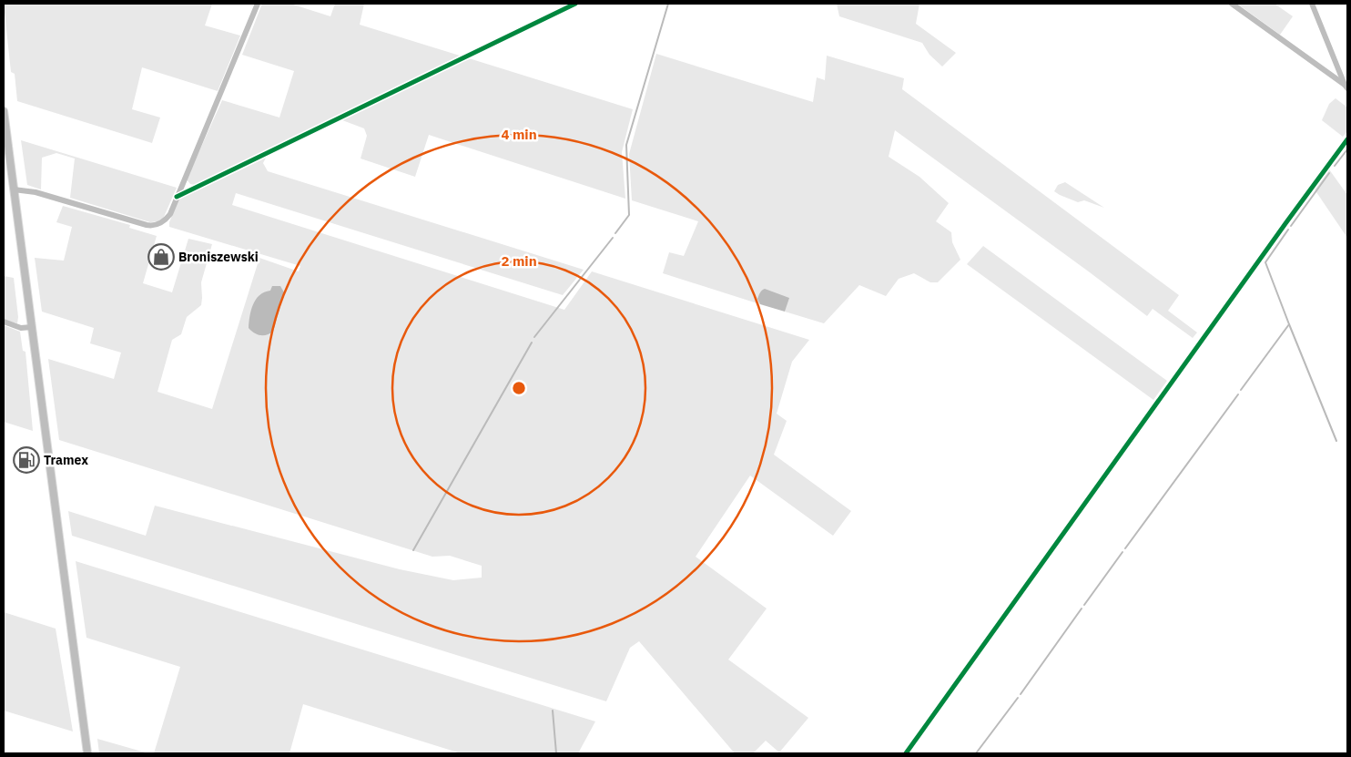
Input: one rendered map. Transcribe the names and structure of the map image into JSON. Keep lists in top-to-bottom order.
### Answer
{
  "places": {
    "shop": ["Broniszewski"],
    "fuel station": ["Tramex"]
  },
  "rings": ["4 min", "2 min"]
}
